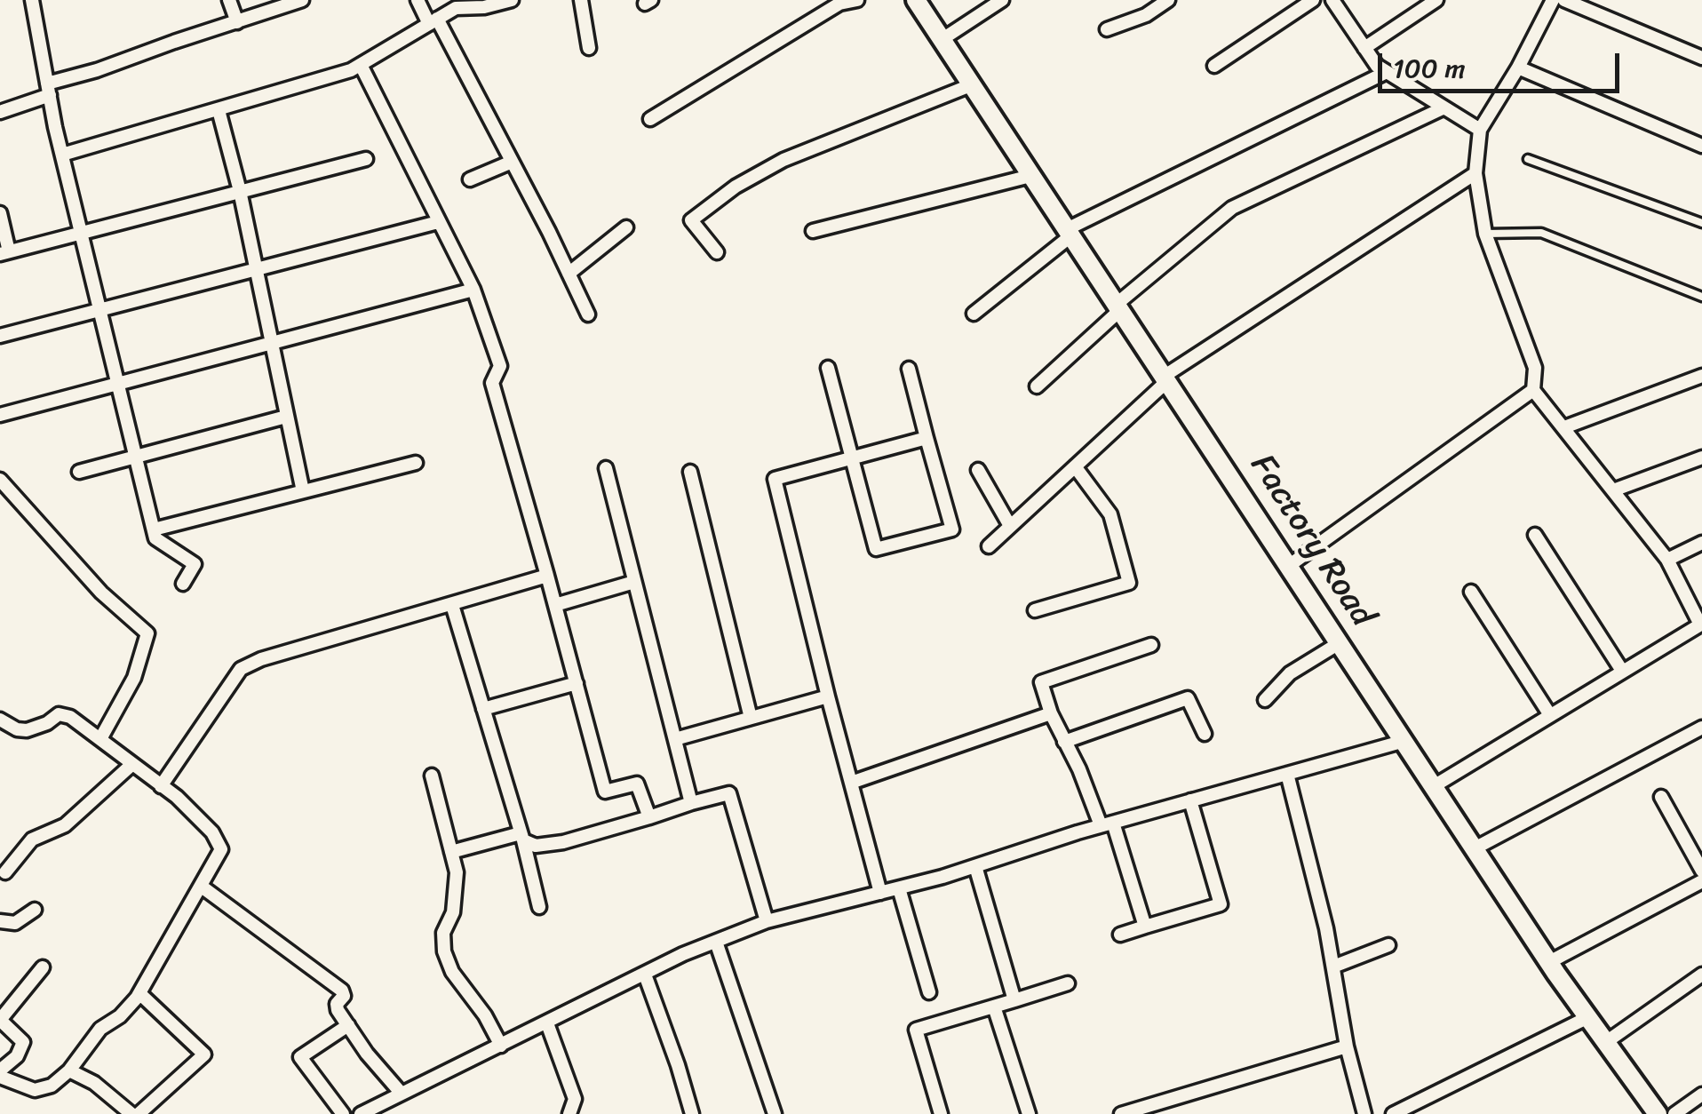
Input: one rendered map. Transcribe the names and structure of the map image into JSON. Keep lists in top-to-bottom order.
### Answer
{
  "streets": {
    "main road": ["Factory Road"]
  },
  "scale_bar": "100 m"
}
